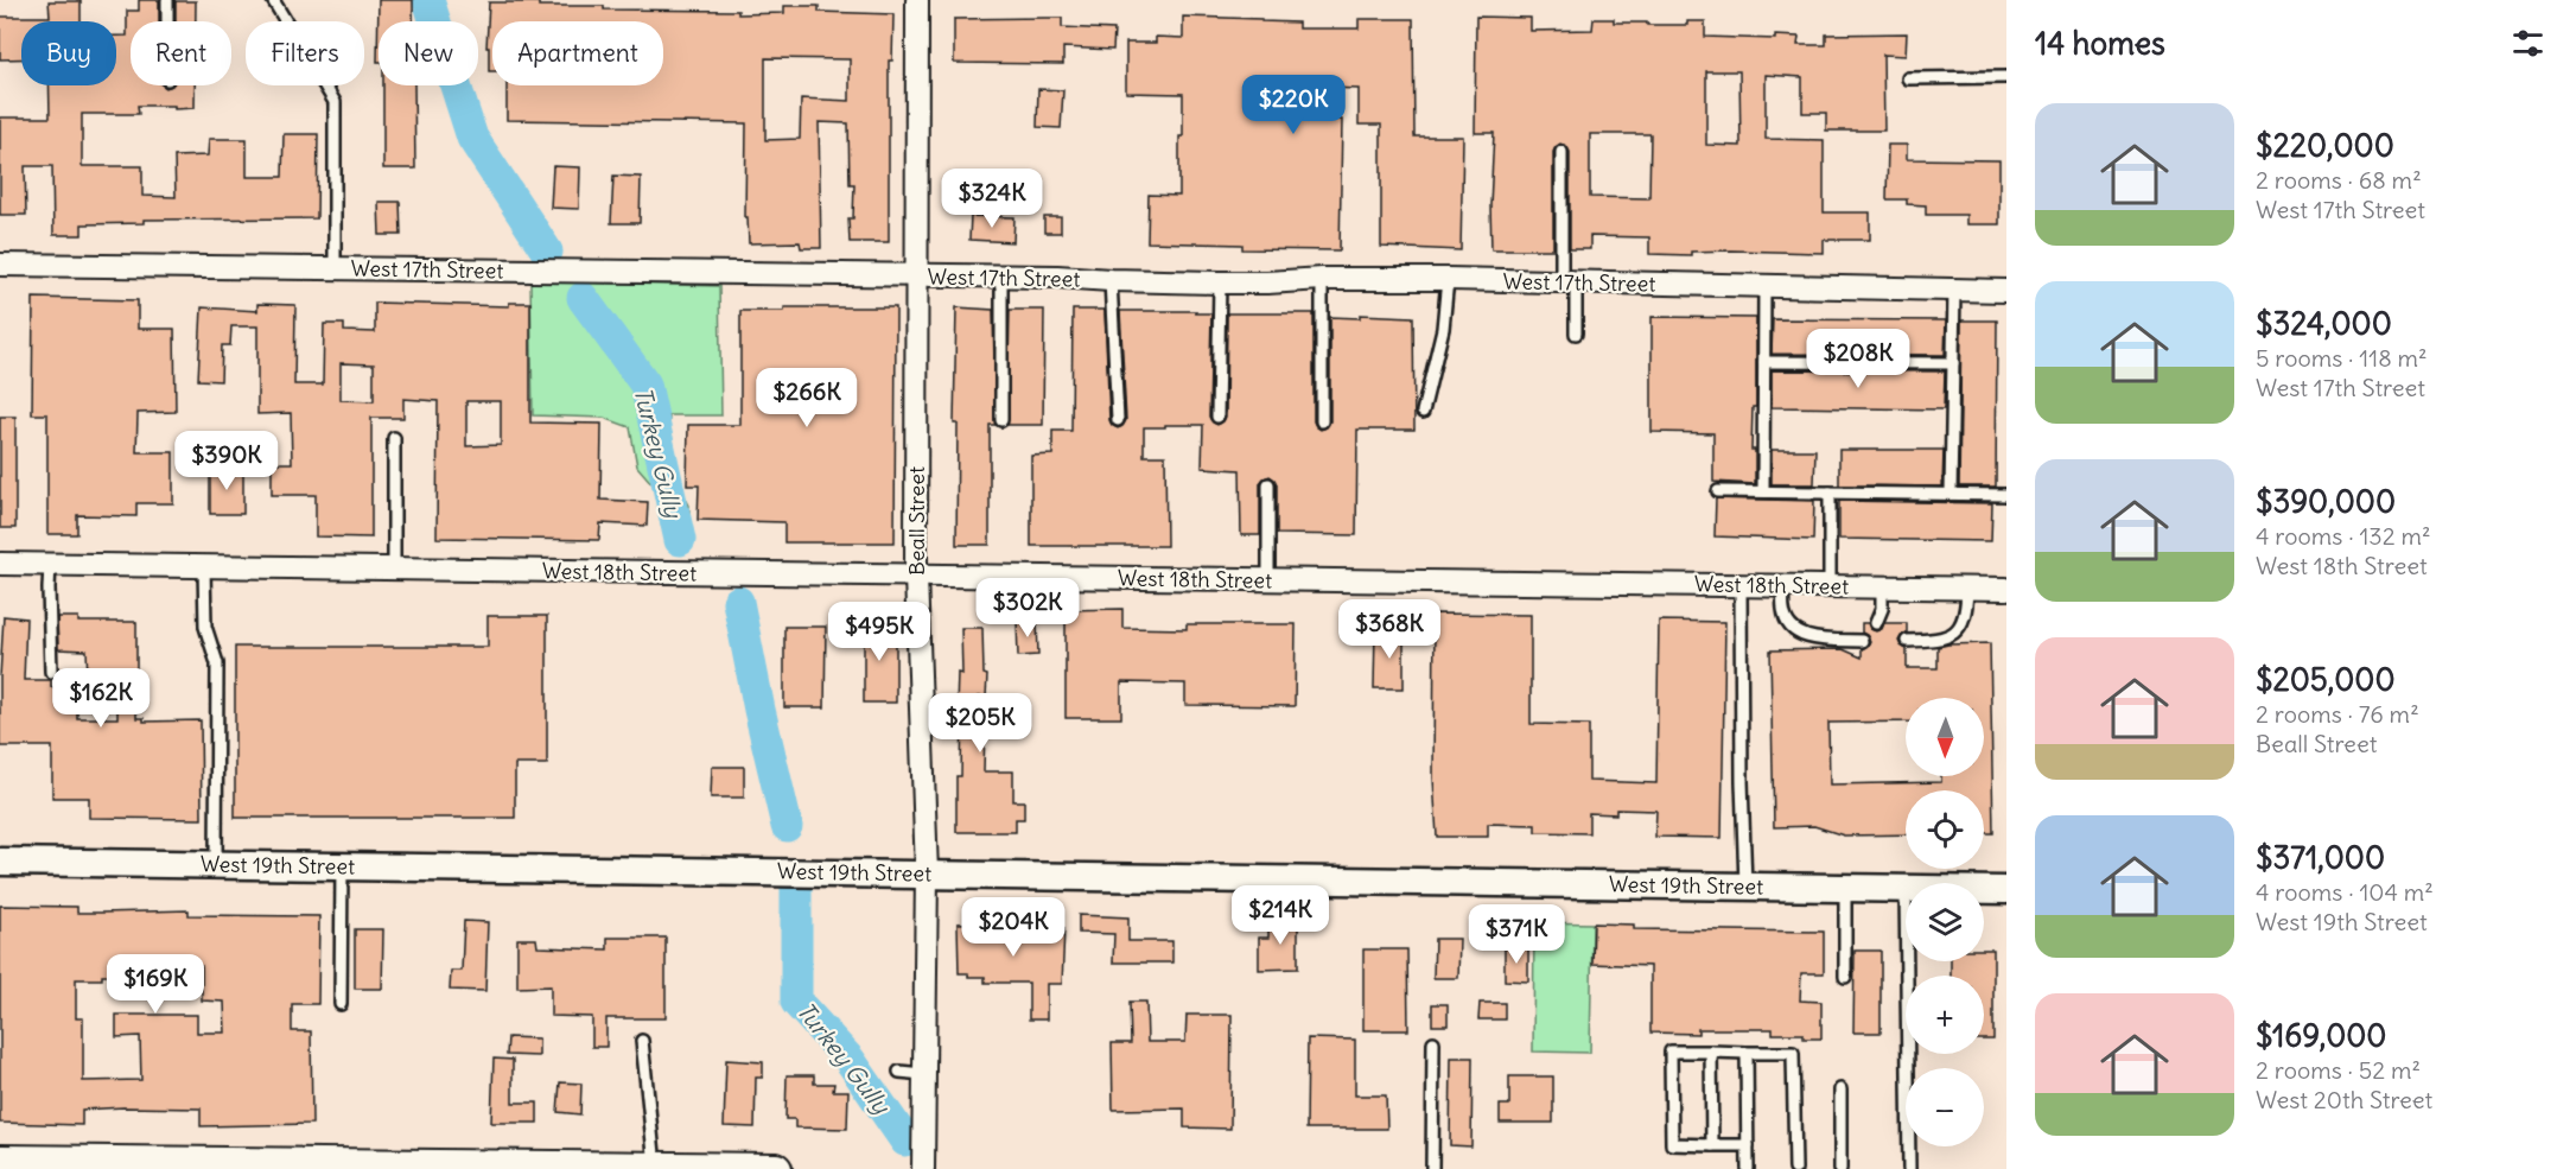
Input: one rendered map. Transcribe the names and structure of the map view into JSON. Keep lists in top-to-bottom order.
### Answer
{
  "streets": {
    "street": [
      "West 17th Street",
      "Beall Street",
      "West 18th Street",
      "West 19th Street"
    ]
  },
  "crossings": [
    ["West 17th Street", "Beall Street"],
    ["Beall Street", "West 18th Street"],
    ["Beall Street", "West 19th Street"]
  ],
  "water": ["Turkey Gully"],
  "north": "bottom",
  "page": {
    "heading": "14 homes",
    "chip": [
      "Buy",
      "Rent",
      "Filters",
      "New",
      "Apartment"
    ],
    "price": [
      "$220K",
      "$324K",
      "$208K",
      "$266K",
      "$390K",
      "$302K",
      "$368K",
      "$495K",
      "$162K",
      "$205K",
      "$214K",
      "$204K",
      "$371K",
      "$169K"
    ],
    "list": [
      {
        "name": "$220,000",
        "note": "2 rooms · 68 m² · West 17th Street"
      },
      {
        "name": "$324,000",
        "note": "5 rooms · 118 m² · West 17th Street"
      },
      {
        "name": "$390,000",
        "note": "4 rooms · 132 m² · West 18th Street"
      },
      {
        "name": "$205,000",
        "note": "2 rooms · 76 m² · Beall Street"
      },
      {
        "name": "$371,000",
        "note": "4 rooms · 104 m² · West 19th Street"
      },
      {
        "name": "$169,000",
        "note": "2 rooms · 52 m² · West 20th Street"
      }
    ],
    "map_buttons": ["+", "−"]
  }
}
